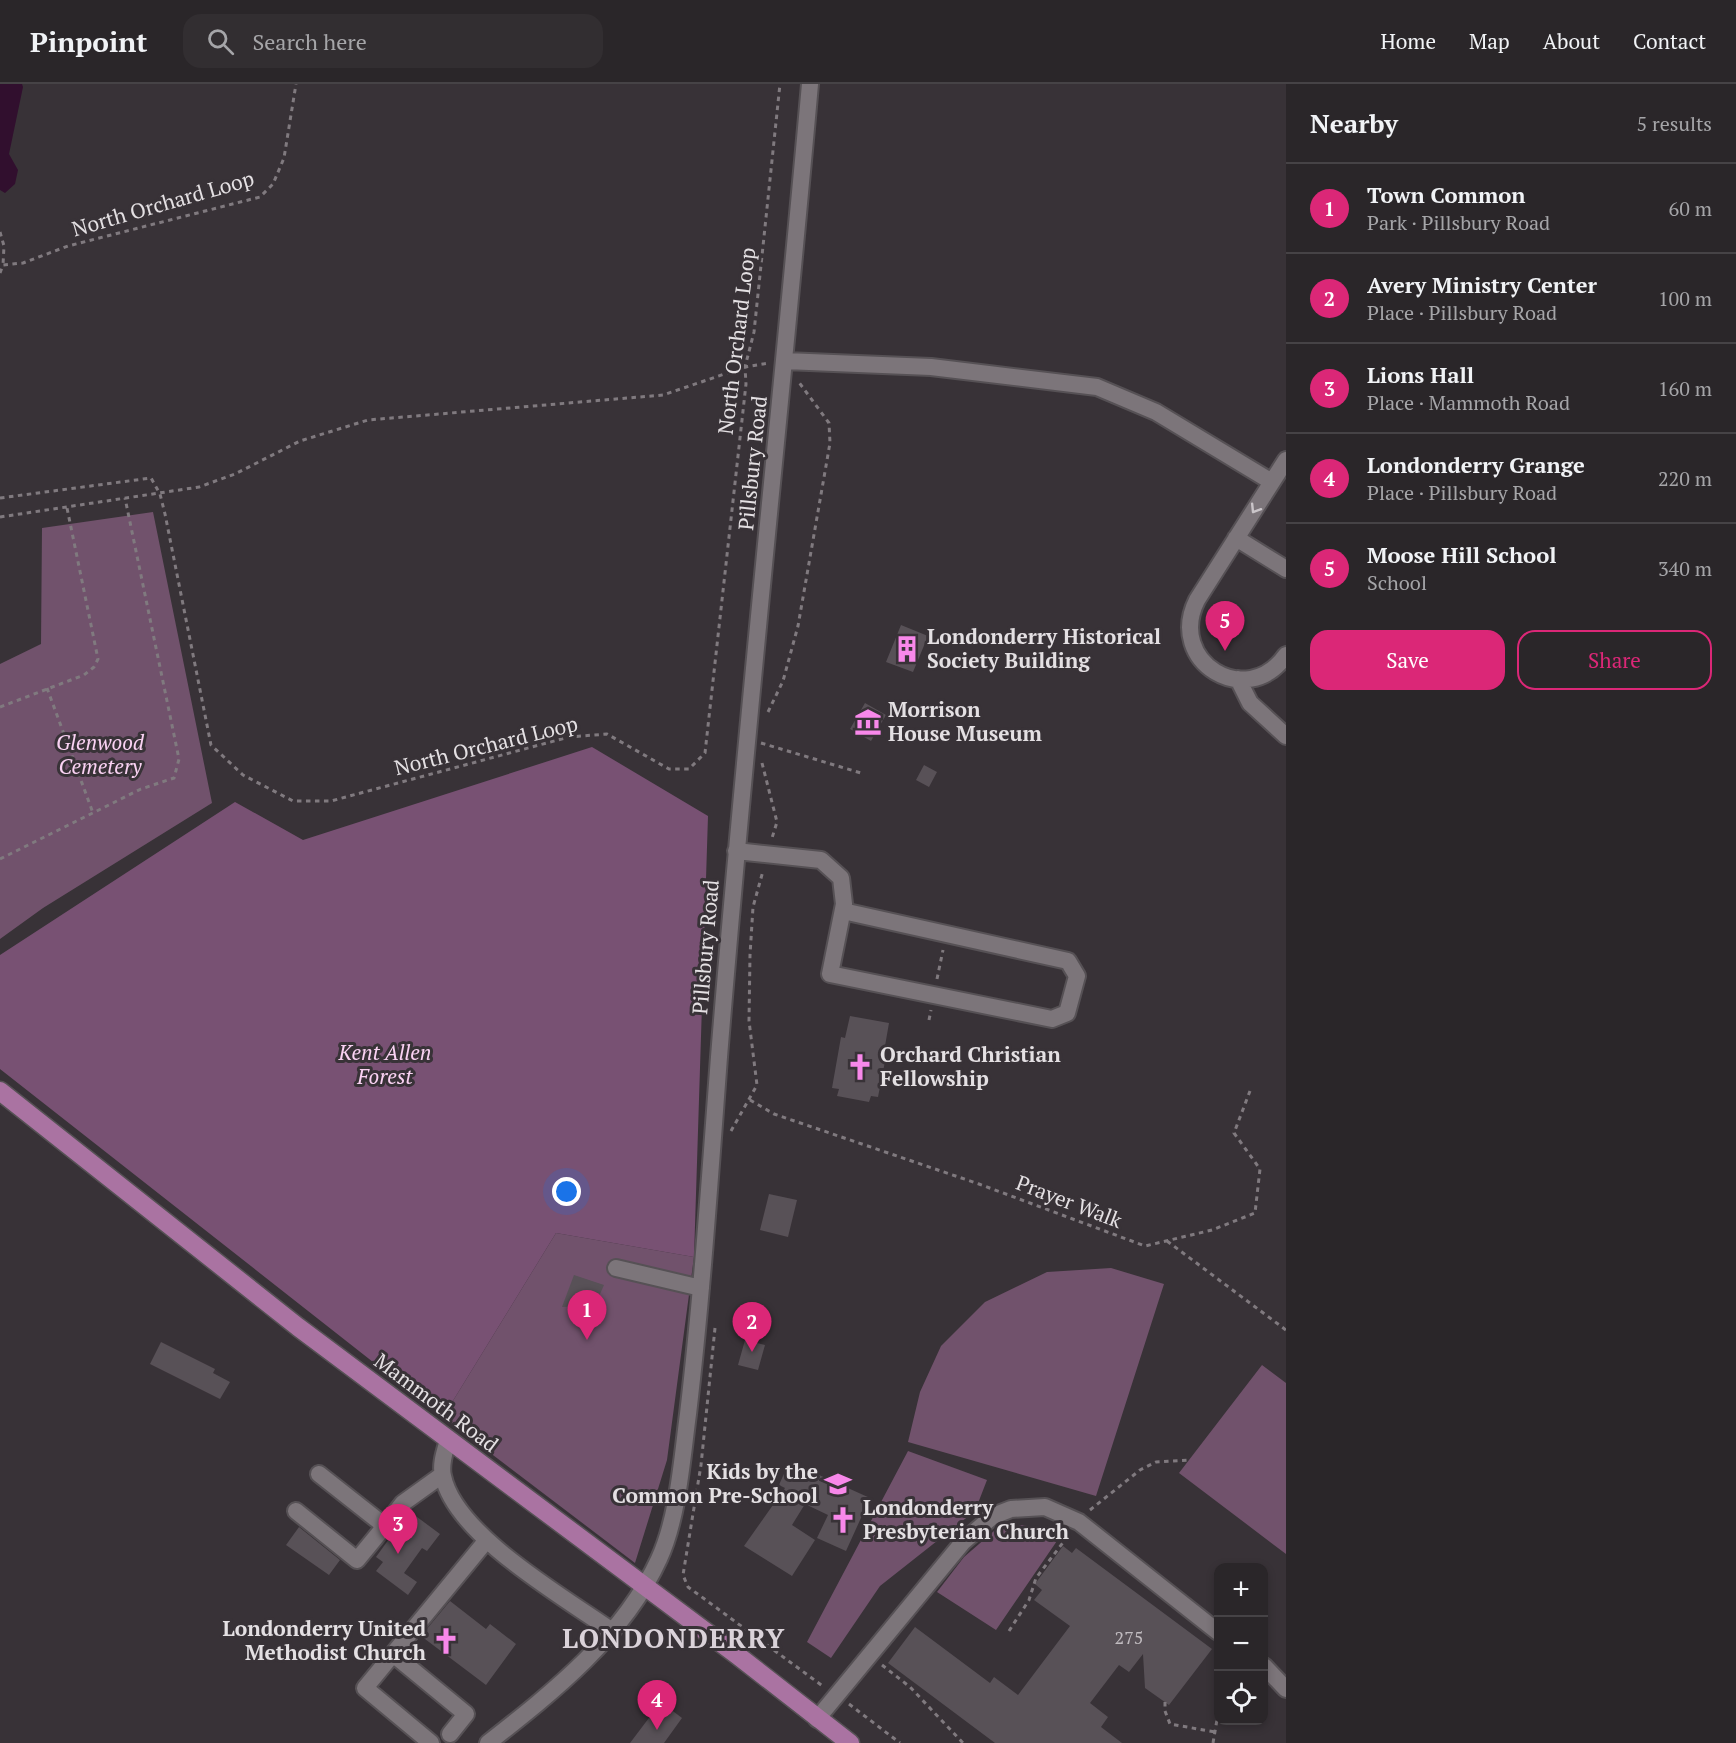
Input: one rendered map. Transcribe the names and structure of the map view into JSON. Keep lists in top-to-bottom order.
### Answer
{
  "streets": {
    "main road": ["Mammoth Road"],
    "street": ["Pillsbury Road"],
    "path": ["North Orchard Loop", "Prayer Walk"]
  },
  "crossings": [
    ["Pillsbury Road", "Mammoth Road"]
  ],
  "districts": ["LONDONDERRY"],
  "parks": ["Glenwood Cemetery", "Kent Allen Forest"],
  "places": {
    "building": ["Londonderry Historical Society Building"],
    "museum": ["Morrison House Museum"],
    "church": ["Orchard Christian Fellowship", "Londonderry Presbyterian Church", "Londonderry United Methodist Church"],
    "school or university": ["Kids by the Common Pre-School"]
  },
  "house_numbers": ["275"],
  "page": {
    "header": "Pinpoint",
    "search": "Search here",
    "nav": [
      "Home",
      "Map",
      "About",
      "Contact"
    ],
    "heading": ["Nearby", "5 results"],
    "list": [
      {
        "mark": "1",
        "name": "Town Common",
        "note": "Park · Pillsbury Road",
        "value": "60 m"
      },
      {
        "mark": "2",
        "name": "Avery Ministry Center",
        "note": "Place · Pillsbury Road",
        "value": "100 m"
      },
      {
        "mark": "3",
        "name": "Lions Hall",
        "note": "Place · Mammoth Road",
        "value": "160 m"
      },
      {
        "mark": "4",
        "name": "Londonderry Grange",
        "note": "Place · Pillsbury Road",
        "value": "220 m"
      },
      {
        "mark": "5",
        "name": "Moose Hill School",
        "note": "School",
        "value": "340 m"
      }
    ],
    "pins": [
      "5",
      "1",
      "2",
      "3",
      "4"
    ],
    "buttons": ["Save", "Share"],
    "map_buttons": ["+", "−"]
  }
}
